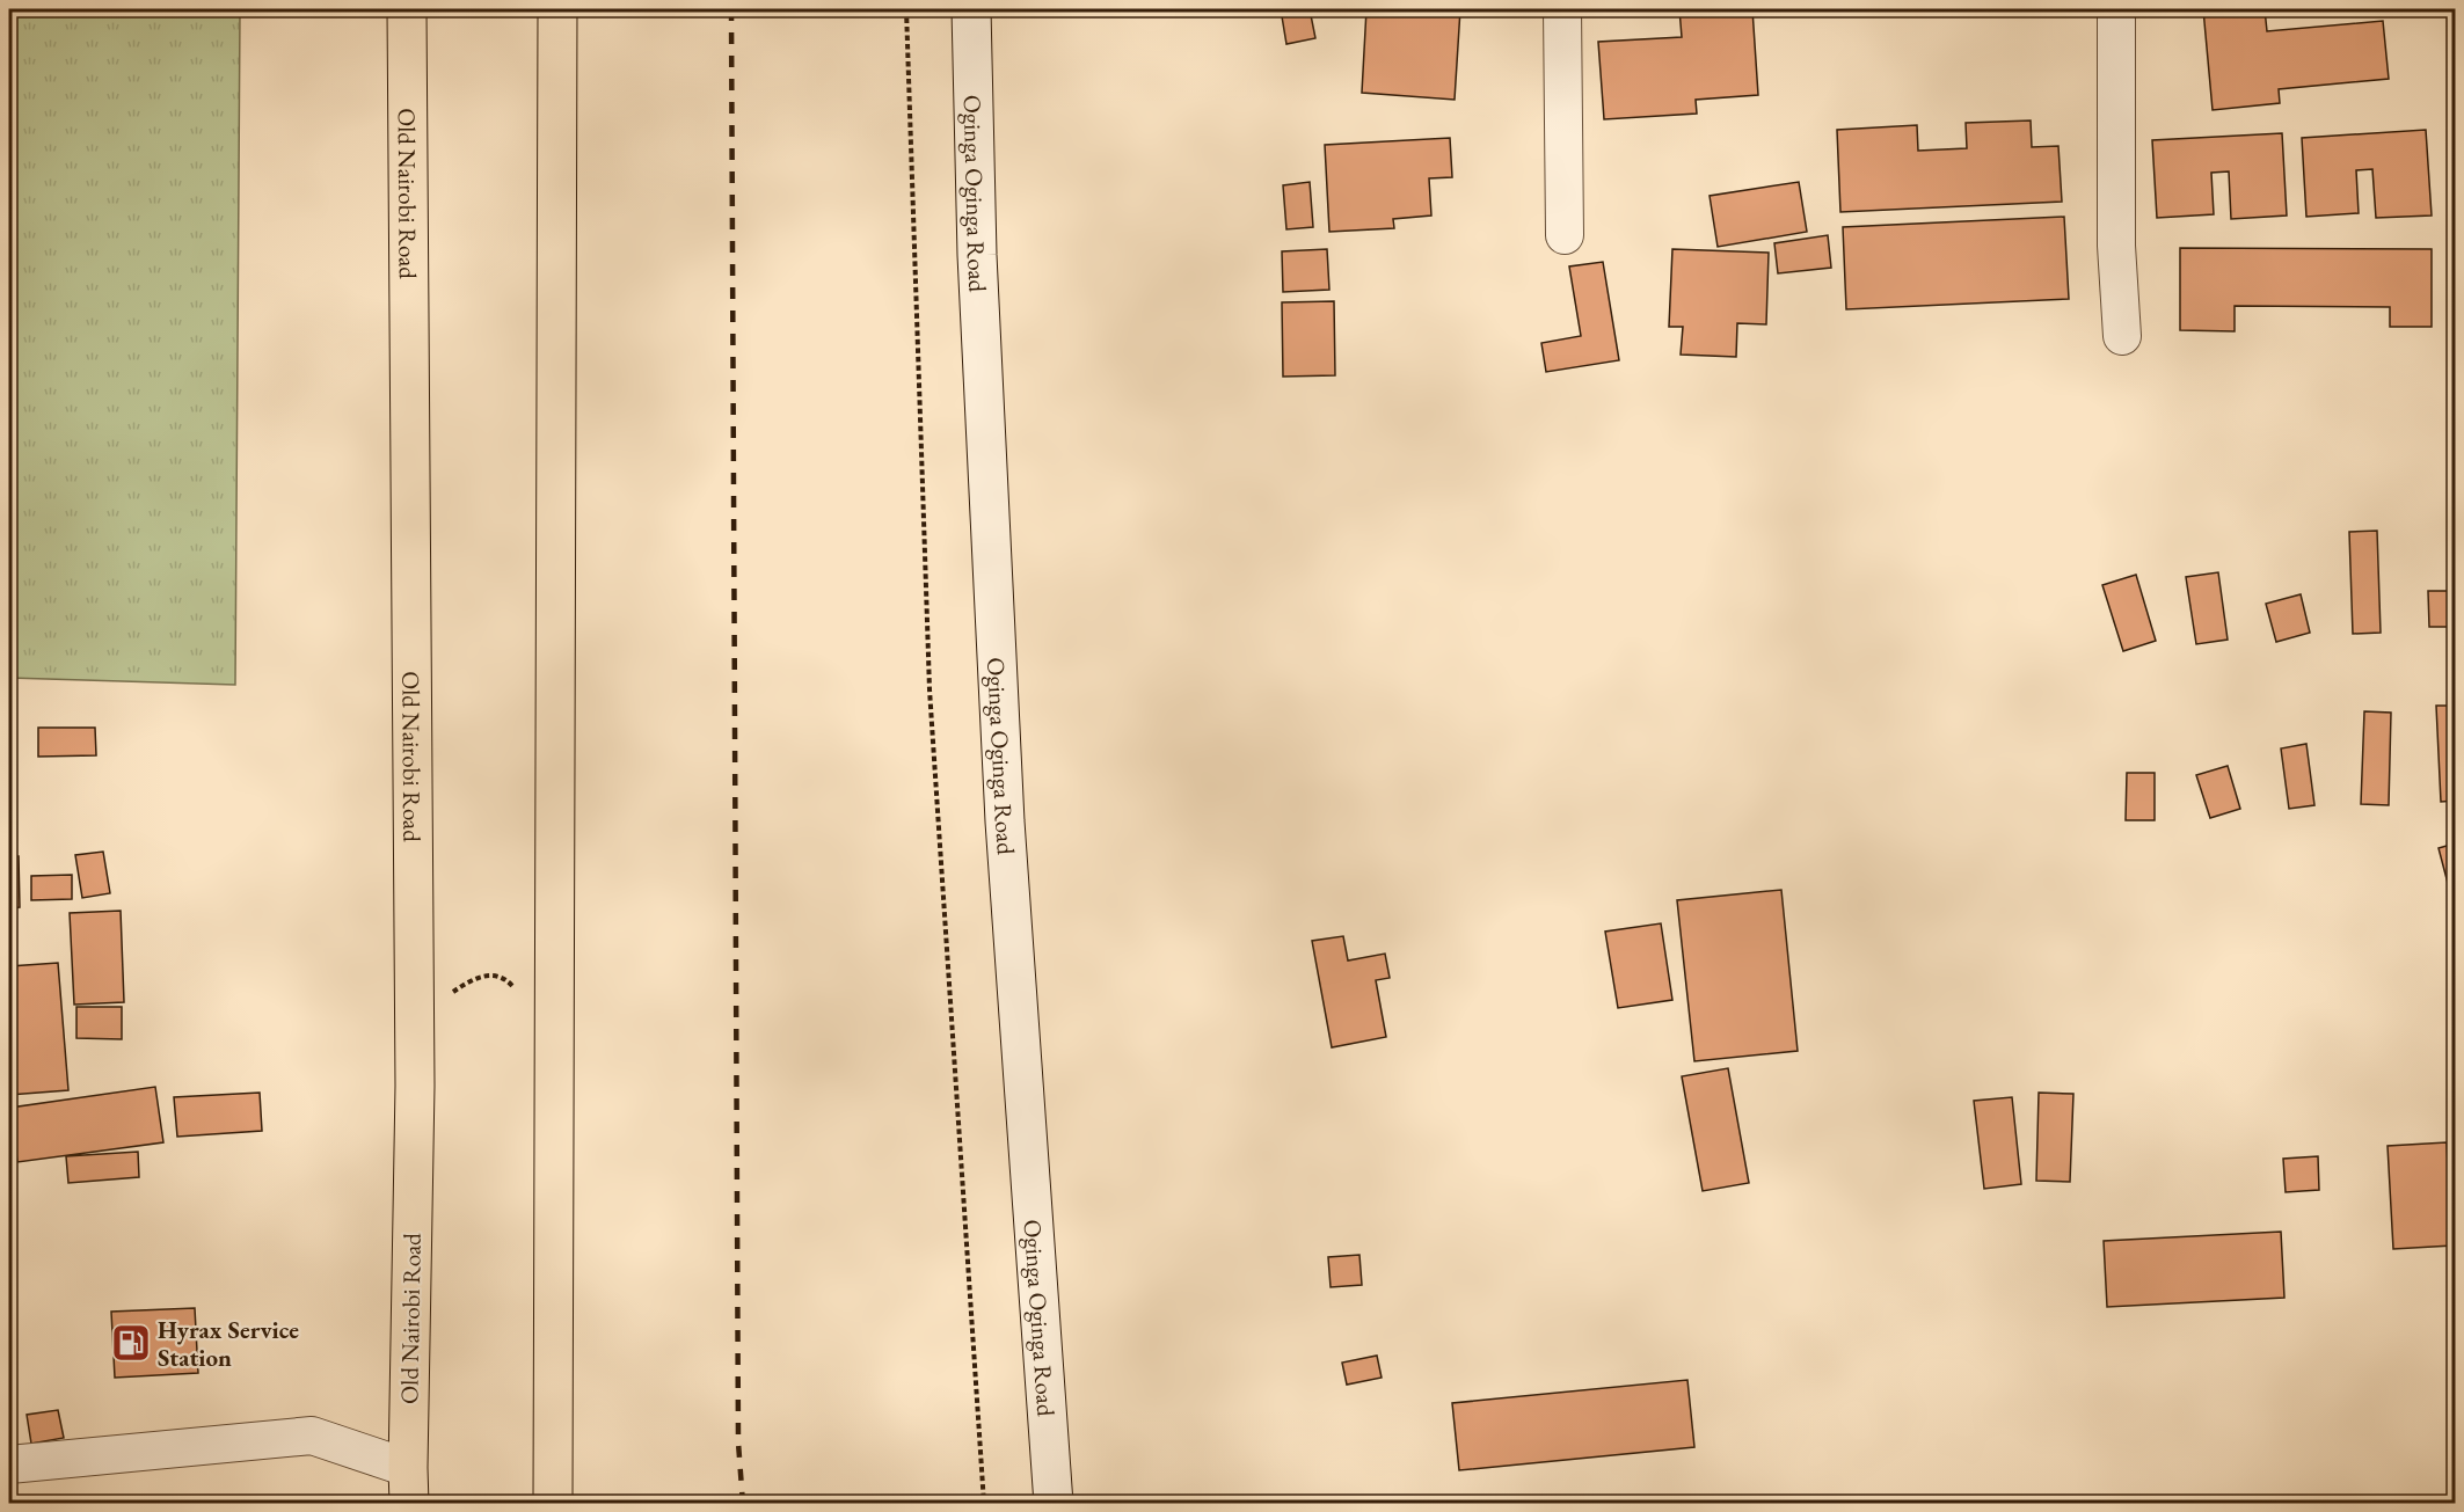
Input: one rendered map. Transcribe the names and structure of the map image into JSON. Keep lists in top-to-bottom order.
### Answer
{
  "streets": {
    "highway": ["Old Nairobi Road"],
    "street": ["Oginga Oginga Road"]
  },
  "places": {
    "fuel station": ["Hyrax Service Station"]
  }
}
